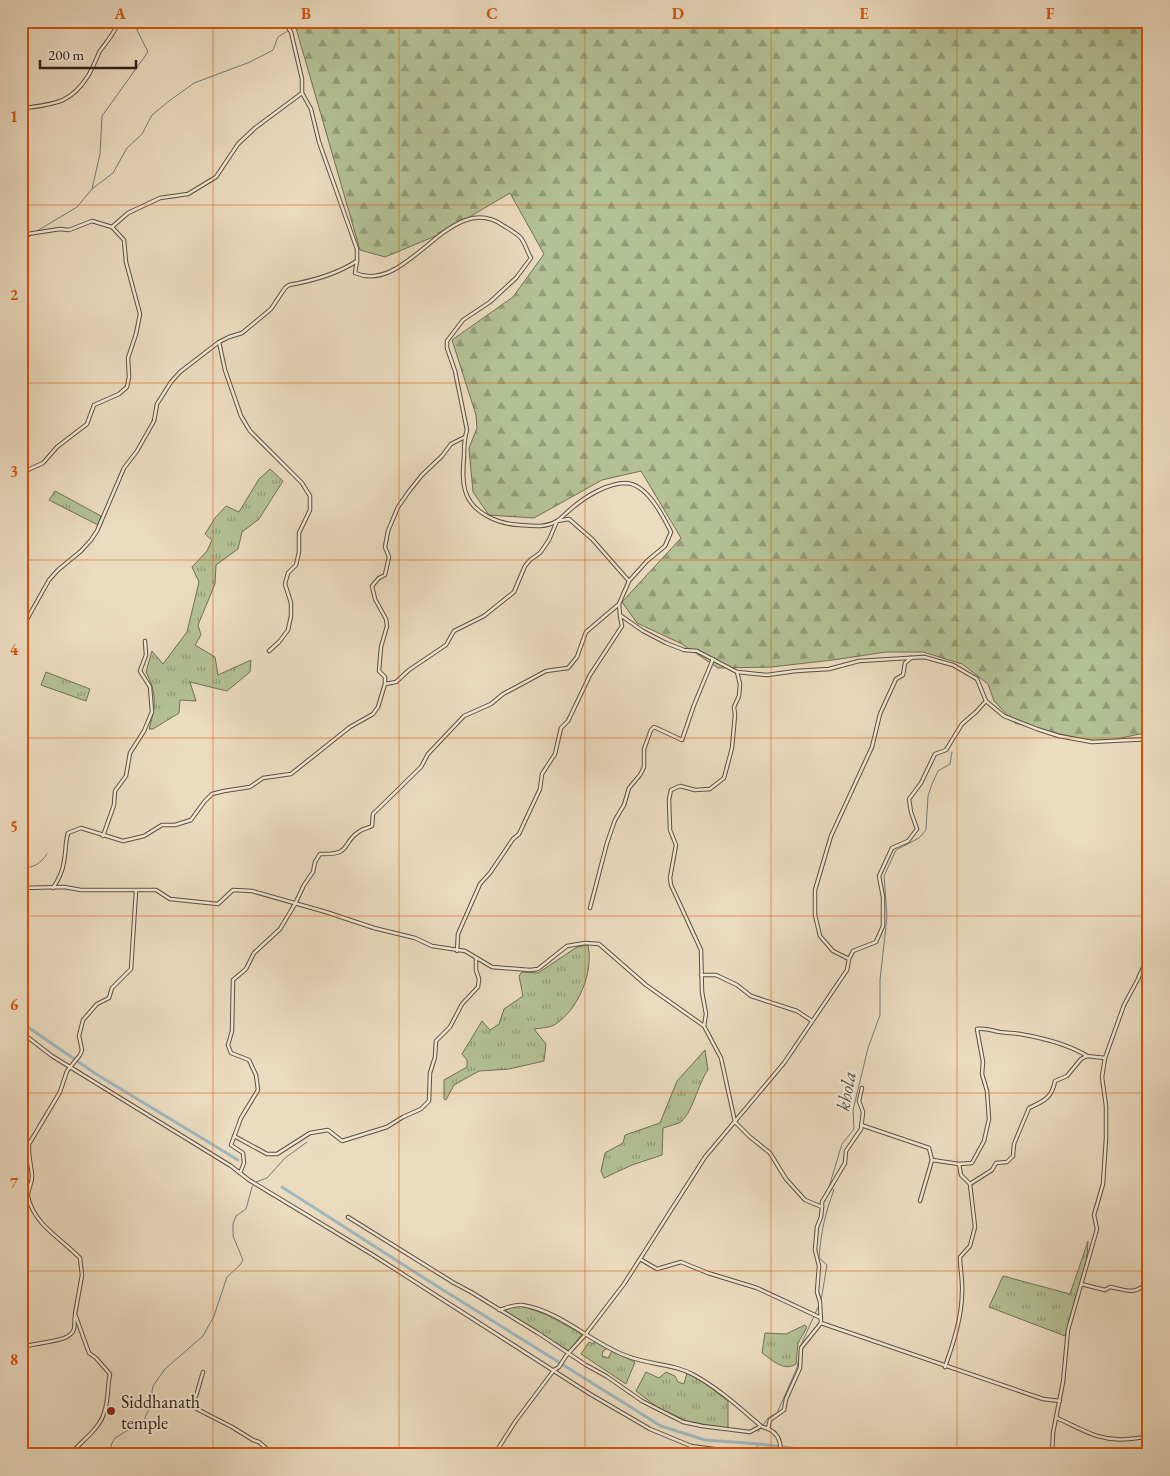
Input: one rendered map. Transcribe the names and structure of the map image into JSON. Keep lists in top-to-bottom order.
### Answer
{
  "water": ["khola"],
  "places": ["Siddhanath temple"],
  "scale_bar": "200 m",
  "grid": {
    "columns": [
      "A",
      "B",
      "C",
      "D",
      "E",
      "F"
    ],
    "rows": [
      "1",
      "2",
      "3",
      "4",
      "5",
      "6",
      "7",
      "8"
    ]
  }
}
